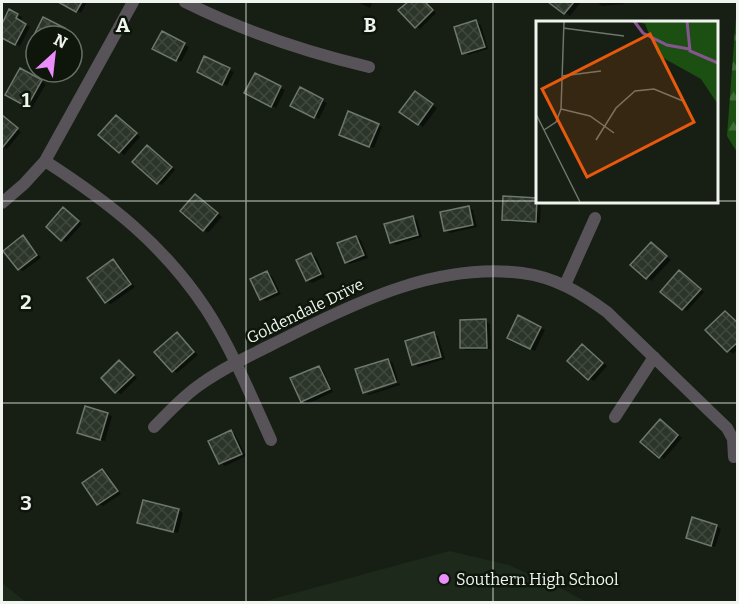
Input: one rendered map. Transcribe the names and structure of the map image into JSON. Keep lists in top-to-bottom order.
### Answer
{
  "streets": {
    "street": ["Goldendale Drive"]
  },
  "places": ["Southern High School"],
  "north": "top right",
  "grid": {
    "columns": ["A", "B"],
    "rows": ["1", "2", "3"]
  }
}
